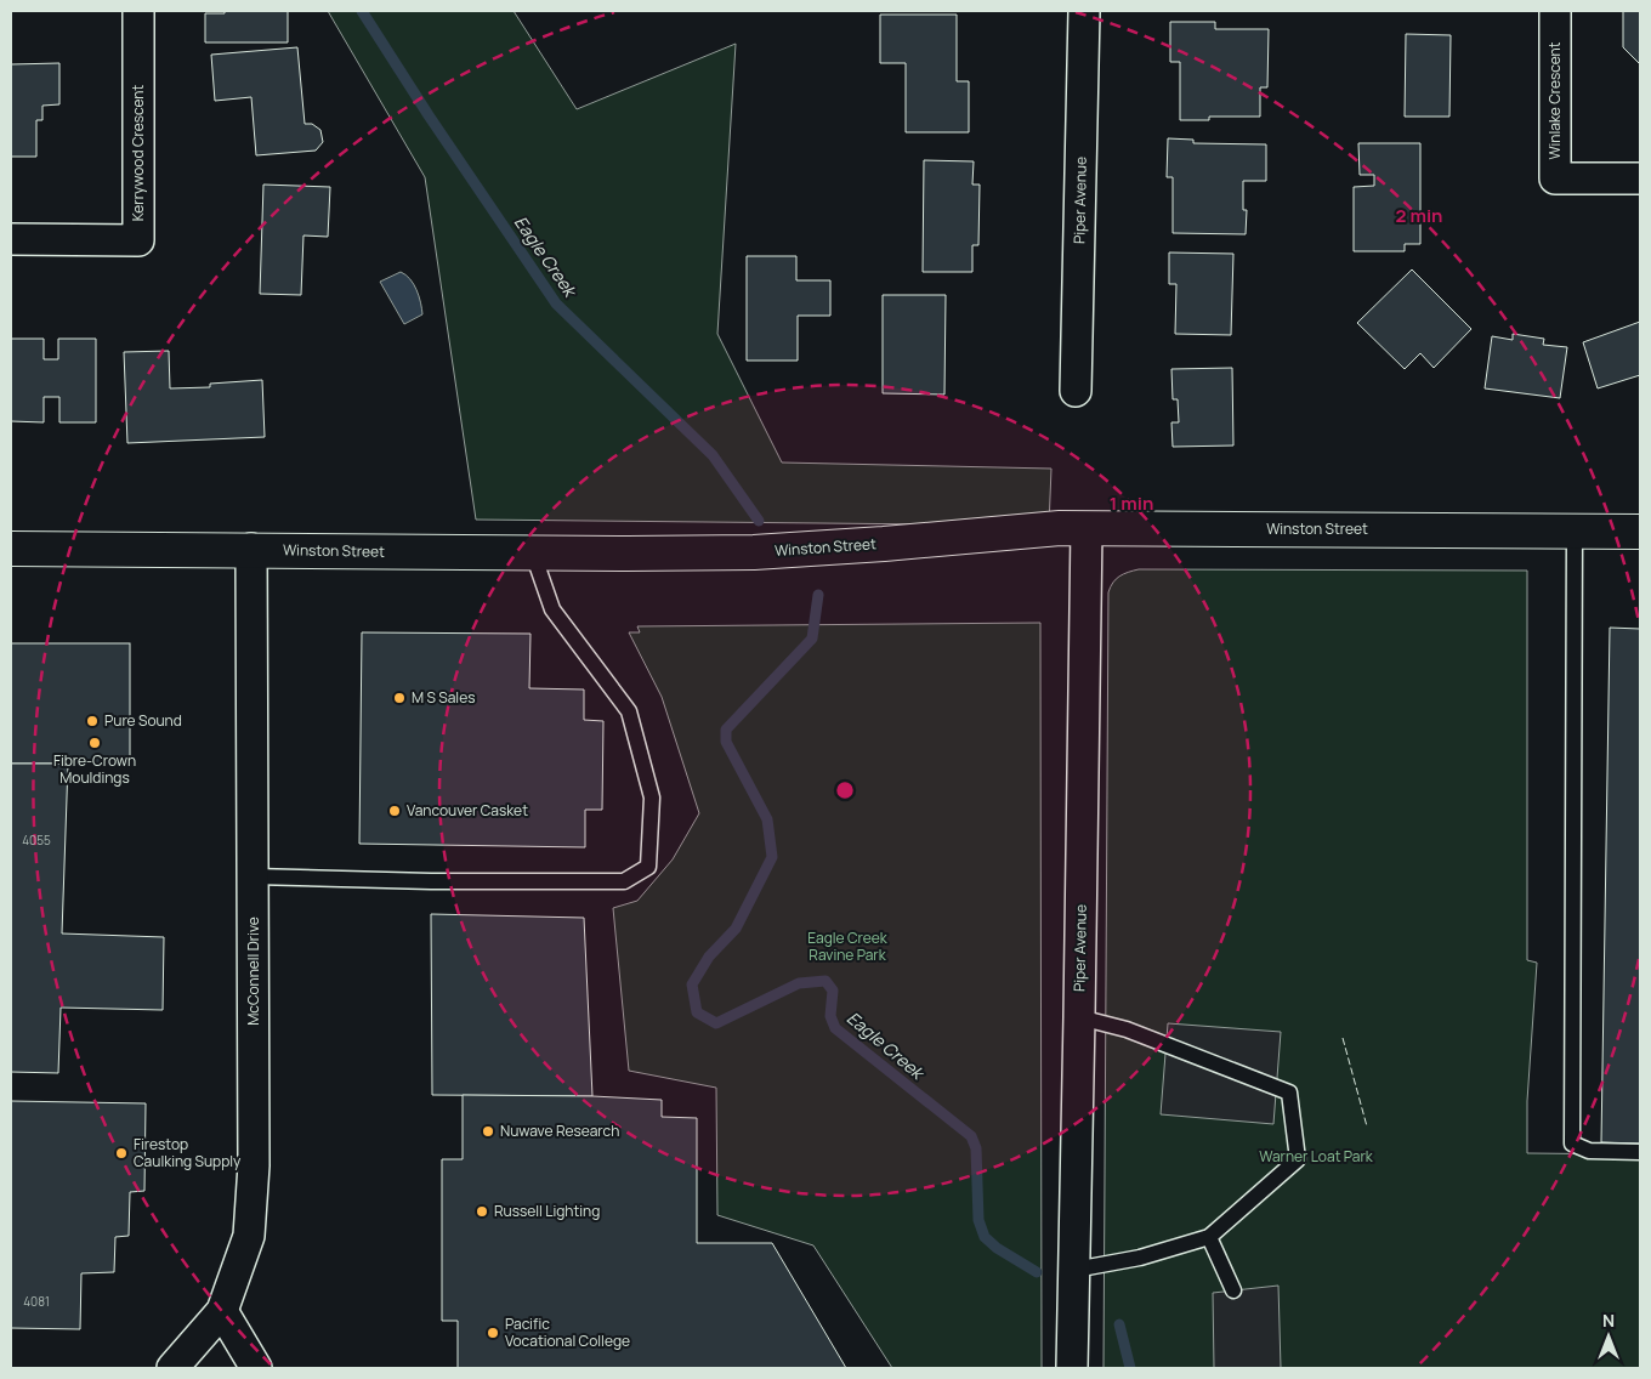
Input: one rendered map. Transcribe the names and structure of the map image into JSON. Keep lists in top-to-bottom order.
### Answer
{
  "streets": {
    "street": [
      "Winlake Crescent",
      "Kerrywood Crescent",
      "Piper Avenue",
      "Winston Street",
      "McConnell Drive"
    ]
  },
  "crossings": [
    ["Piper Avenue", "Winston Street"],
    ["Winston Street", "McConnell Drive"]
  ],
  "water": ["Eagle Creek"],
  "parks": ["Eagle Creek Ravine Park", "Warner Loat Park"],
  "places": [
    "M S Sales",
    "Pure Sound",
    "Fibre-Crown Mouldings",
    "Vancouver Casket",
    "Nuwave Research",
    "Firestop Caulking Supply",
    "Russell Lighting",
    "Pacific Vocational College"
  ],
  "house_numbers": ["4055", "4081"],
  "north": "top",
  "rings": ["2 min", "1 min"]
}
